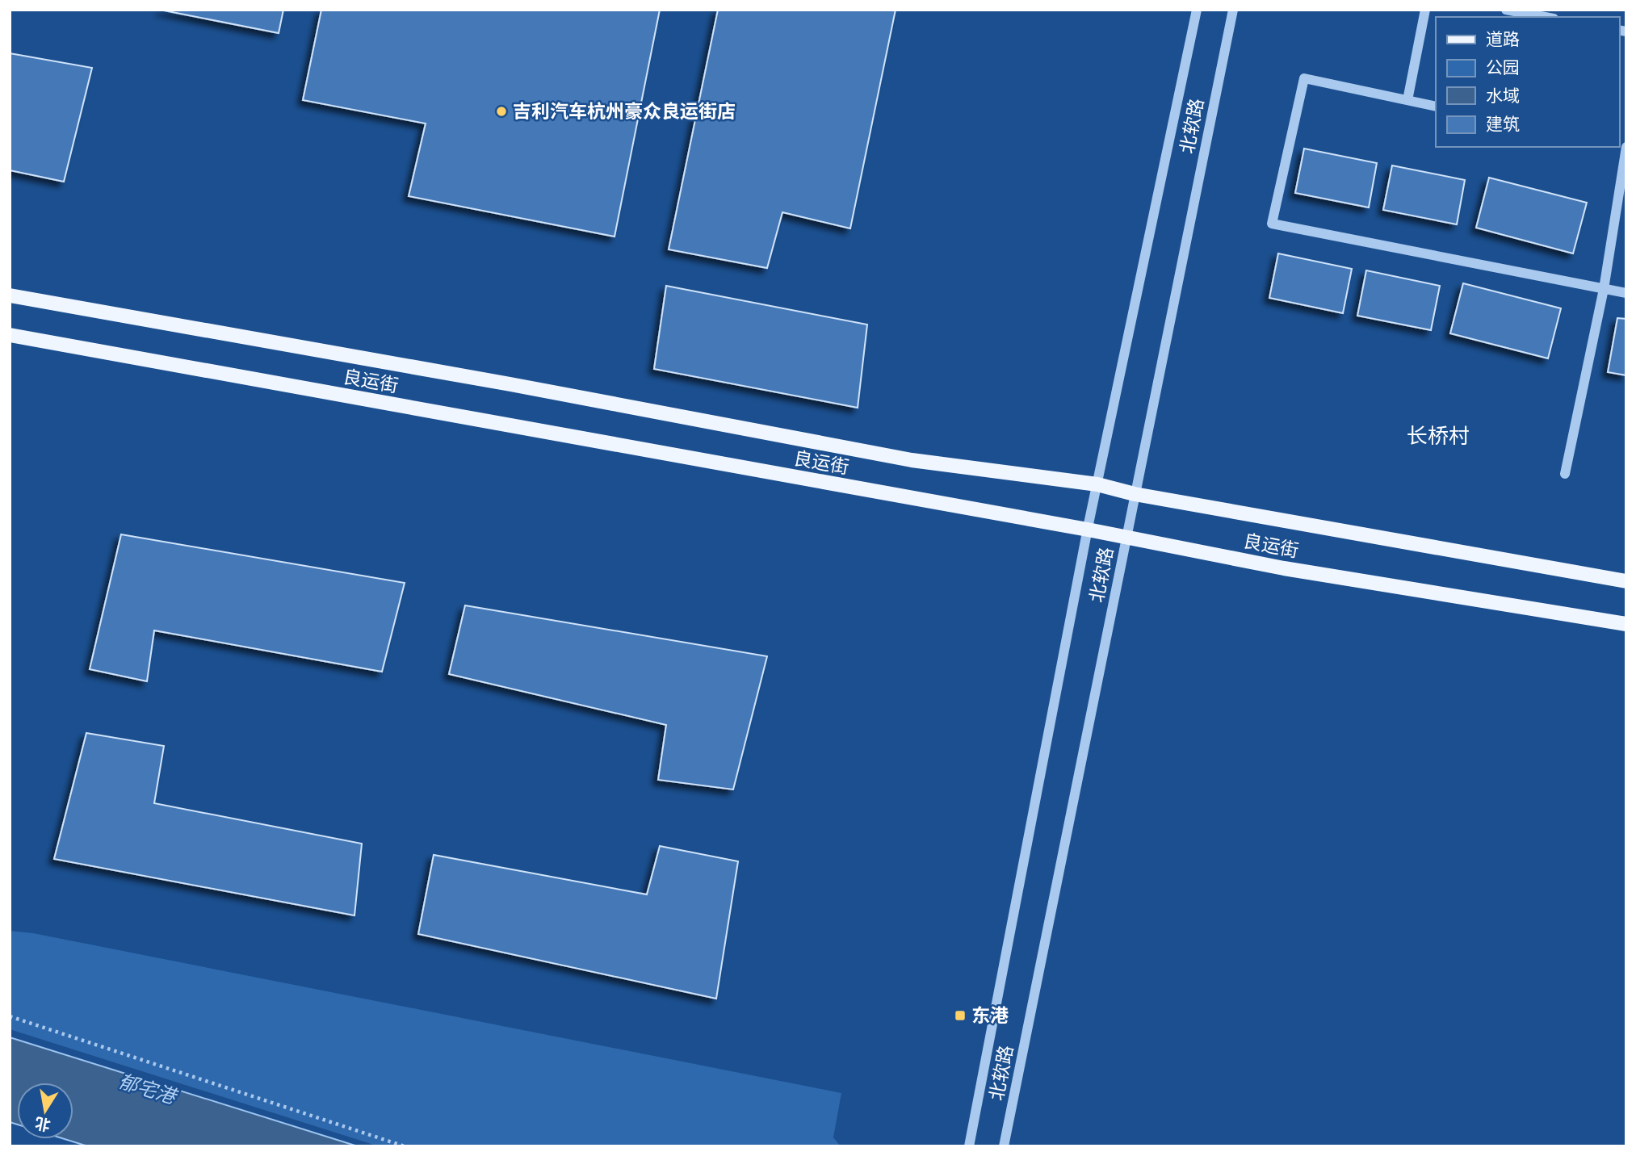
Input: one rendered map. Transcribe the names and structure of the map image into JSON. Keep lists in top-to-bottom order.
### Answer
{
  "streets": {
    "main road": ["良运街"],
    "street": ["北软路"]
  },
  "crossings": [
    ["北软路", "良运街"]
  ],
  "districts": ["长桥村"],
  "water": ["郁宅港"],
  "places": {
    "other": ["吉利汽车杭州豪众良运街店"],
    "transit": ["东港"]
  },
  "legend": [
    "道路",
    "公园",
    "水域",
    "建筑"
  ],
  "north": "bottom"
}
